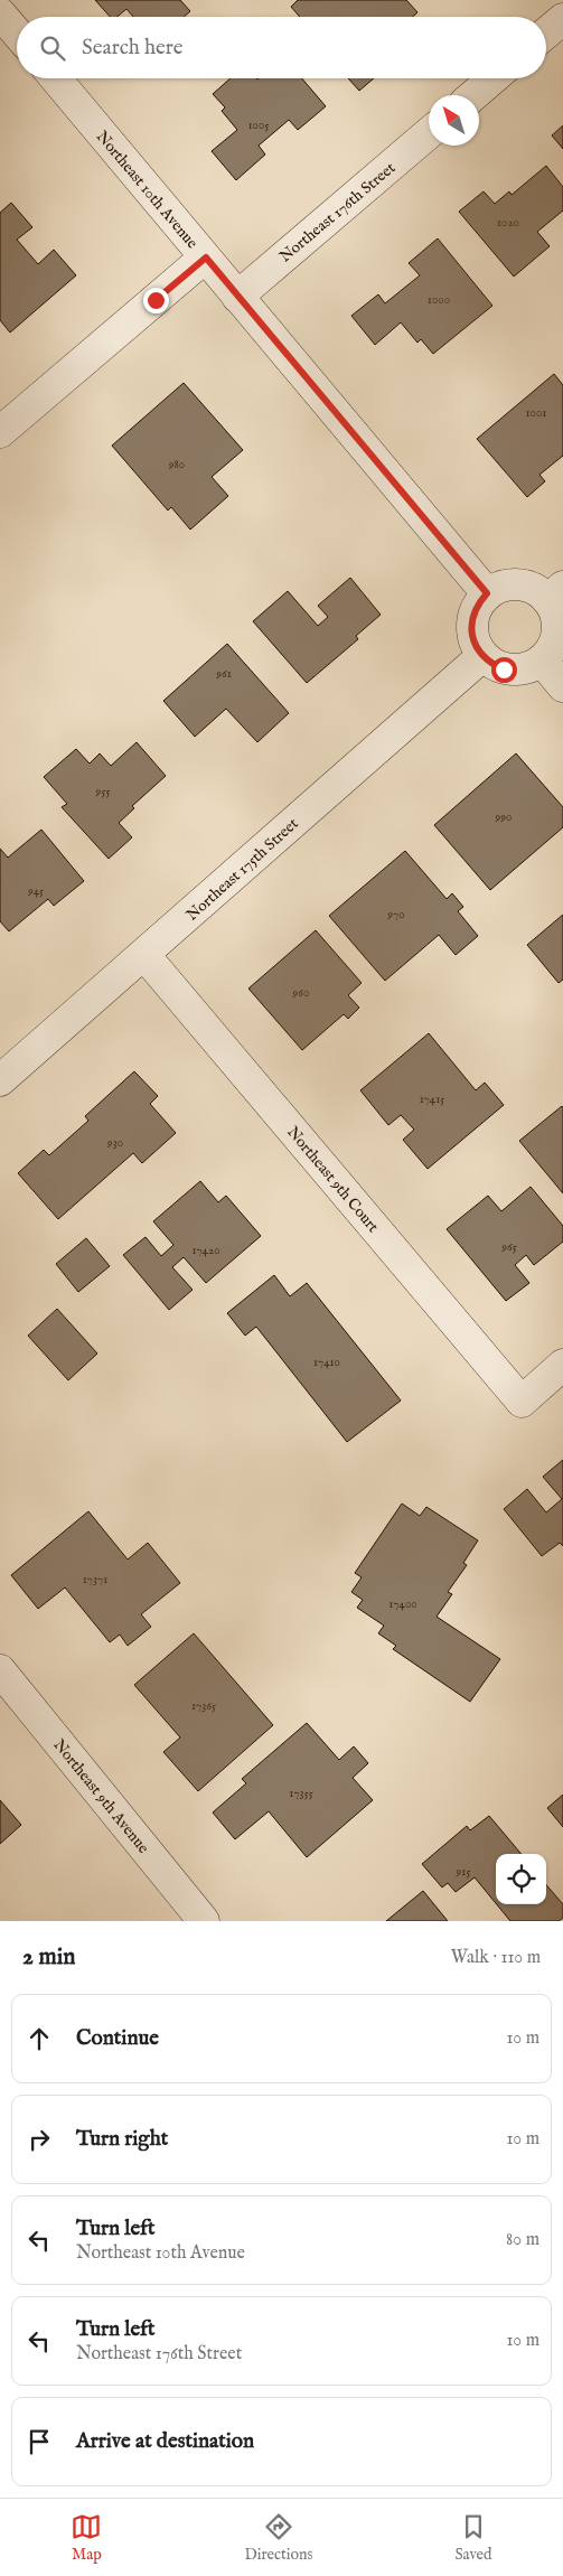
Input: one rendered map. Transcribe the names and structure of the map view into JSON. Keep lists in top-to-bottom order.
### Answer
{
  "streets": {
    "street": [
      "Northeast 10th Avenue",
      "Northeast 176th Street",
      "Northeast 175th Street",
      "Northeast 9th Court",
      "Northeast 9th Avenue"
    ]
  },
  "crossings": [
    ["Northeast 10th Avenue", "Northeast 176th Street"],
    ["Northeast 10th Avenue", "Northeast 175th Street"],
    ["Northeast 175th Street", "Northeast 9th Court"]
  ],
  "house_numbers": [
    "1005",
    "1020",
    "1000",
    "1001",
    "980",
    "961",
    "955",
    "990",
    "945",
    "970",
    "960",
    "17415",
    "930",
    "965",
    "17420",
    "17410",
    "17371",
    "17400",
    "17365",
    "17355",
    "915"
  ],
  "north": "top left",
  "page": {
    "search": "Search here",
    "heading": ["2 min", "Walk · 110 m"],
    "list": [
      ["Continue", "10 m"],
      ["Turn right", "10 m"],
      ["Turn left", "Northeast 10th Avenue", "80 m"],
      ["Turn left", "Northeast 176th Street", "10 m"],
      "Arrive at destination"
    ],
    "nav": ["Map", "Directions", "Saved"]
  }
}
